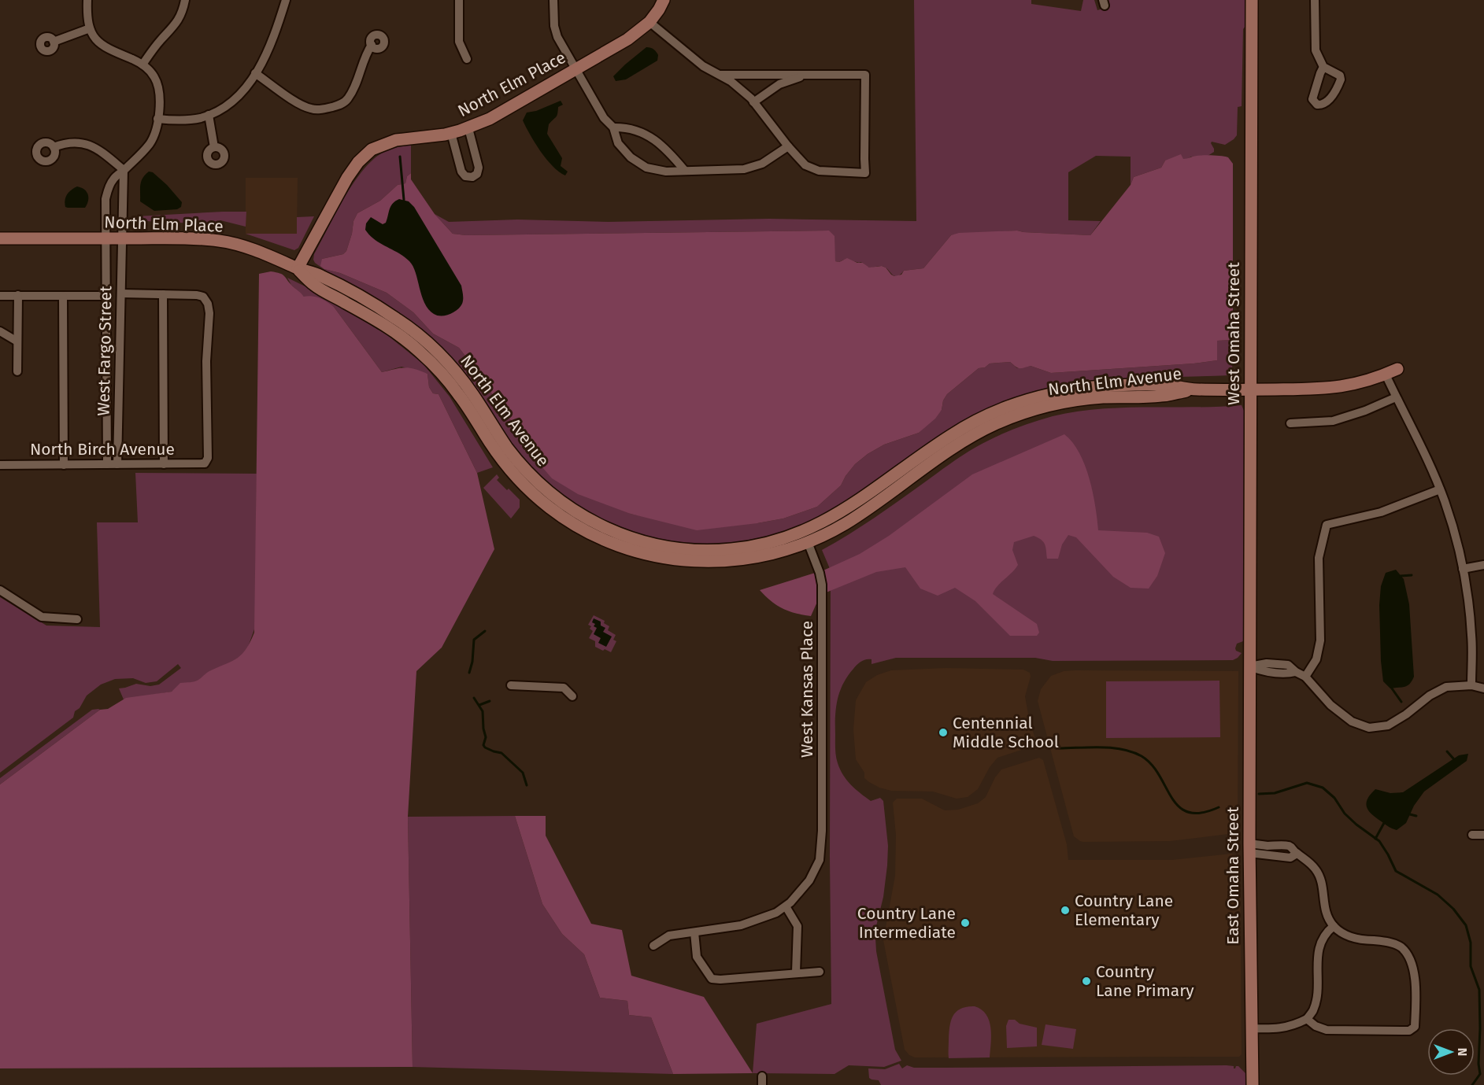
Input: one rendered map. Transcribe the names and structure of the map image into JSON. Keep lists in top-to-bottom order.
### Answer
{
  "streets": {
    "main road": [
      "North Elm Place",
      "West Omaha Street",
      "North Elm Avenue",
      "East Omaha Street"
    ],
    "street": ["West Fargo Street", "North Birch Avenue", "West Kansas Place"]
  },
  "crossings": [
    ["North Elm Place", "West Fargo Street"],
    ["North Elm Place", "North Elm Avenue"],
    ["West Omaha Street", "North Elm Avenue"],
    ["West Omaha Street", "East Omaha Street"],
    ["West Fargo Street", "North Birch Avenue"],
    ["North Elm Avenue", "West Kansas Place"]
  ],
  "places": [
    "Centennial Middle School",
    "Country Lane Elementary",
    "Country Lane Intermediate",
    "Country Lane Primary"
  ],
  "north": "right"
}
